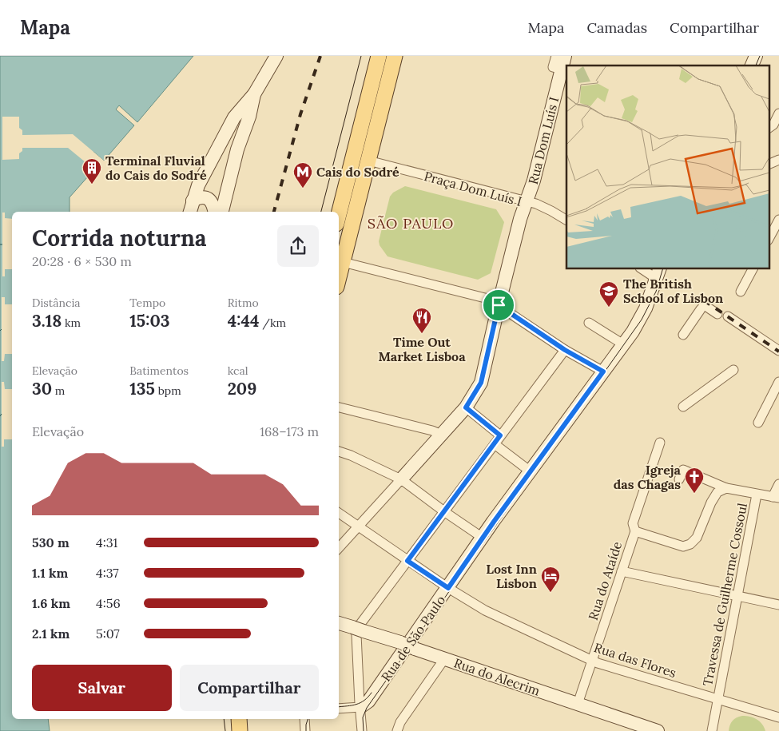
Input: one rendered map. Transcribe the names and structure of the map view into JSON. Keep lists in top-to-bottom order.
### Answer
{
  "streets": {
    "street": [
      "Rua Dom Luís I",
      "Praça Dom Luís I",
      "Rua do Ataíde",
      "Travessa de Guilherme Cossoul",
      "Rua de São Paulo",
      "Rua das Flores",
      "Rua do Alecrim"
    ]
  },
  "crossings": [
    ["Rua Dom Luís I", "Praça Dom Luís I"],
    ["Rua do Ataíde", "Rua das Flores"],
    ["Rua do Ataíde", "Rua do Alecrim"],
    ["Travessa de Guilherme Cossoul", "Rua das Flores"],
    ["Rua de São Paulo", "Rua das Flores"]
  ],
  "districts": ["SÃO PAULO"],
  "places": {
    "building": ["Terminal Fluvial do Cais do Sodré"],
    "metro station": ["Cais do Sodré"],
    "school or university": ["The British School of Lisbon"],
    "restaurant": ["Time Out Market Lisboa"],
    "church": ["Igreja das Chagas"],
    "hotel": ["Lost Inn Lisbon"]
  },
  "page": {
    "header": "Mapa",
    "nav": ["Mapa", "Camadas", "Compartilhar"],
    "heading": ["Corrida noturna", "20:28 · 6 × 530 m"],
    "stats": [
      ["Distância", "3.18 km"],
      ["Tempo", "15:03"],
      ["Ritmo", "4:44 /km"],
      ["Elevação", "30 m"],
      ["Batimentos", "135 bpm"],
      ["kcal", "209"]
    ],
    "chart": ["Elevação", "168–173 m"],
    "list": [
      {
        "name": "530 m",
        "note": "4:31"
      },
      {
        "name": "1.1 km",
        "note": "4:37"
      },
      {
        "name": "1.6 km",
        "note": "4:56"
      },
      {
        "name": "2.1 km",
        "note": "5:07"
      }
    ],
    "buttons": ["Salvar", "Compartilhar"]
  }
}
